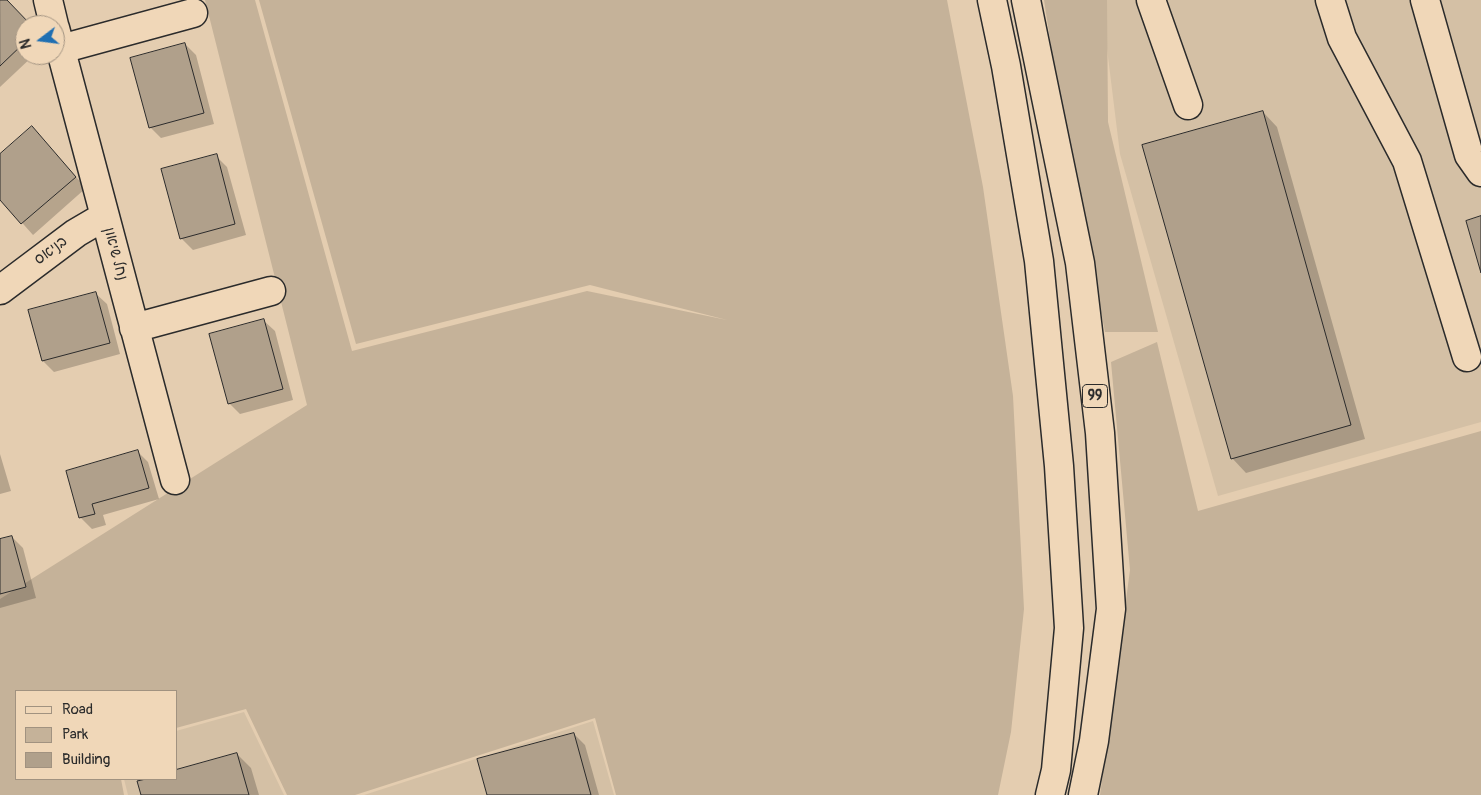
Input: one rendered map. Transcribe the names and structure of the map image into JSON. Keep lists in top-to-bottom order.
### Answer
{
  "streets": {
    "main road": ["בניאס", "נחל שיאון", "99"]
  },
  "crossings": [
    ["בניאס", "נחל שיאון"]
  ],
  "legend": ["Road", "Park", "Building"],
  "north": "left"
}
